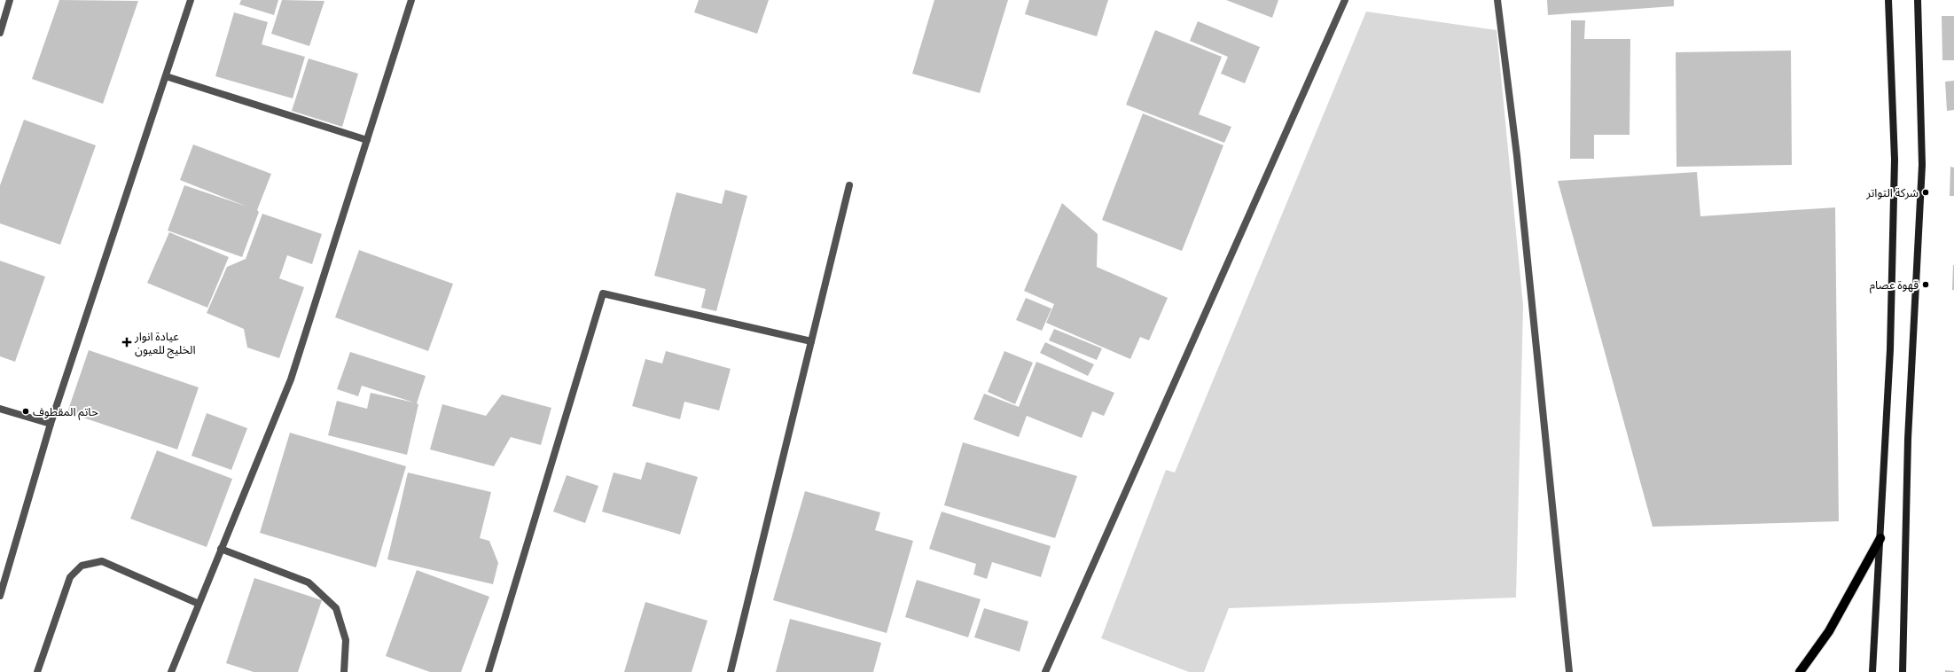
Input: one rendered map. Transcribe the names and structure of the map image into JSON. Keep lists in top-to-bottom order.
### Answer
{
  "places": {
    "other": ["شركة التواتر", "قهوة عصام", "حاتم المقطوف"],
    "health": ["عيادة انوار الخليج للعيون"]
  }
}
